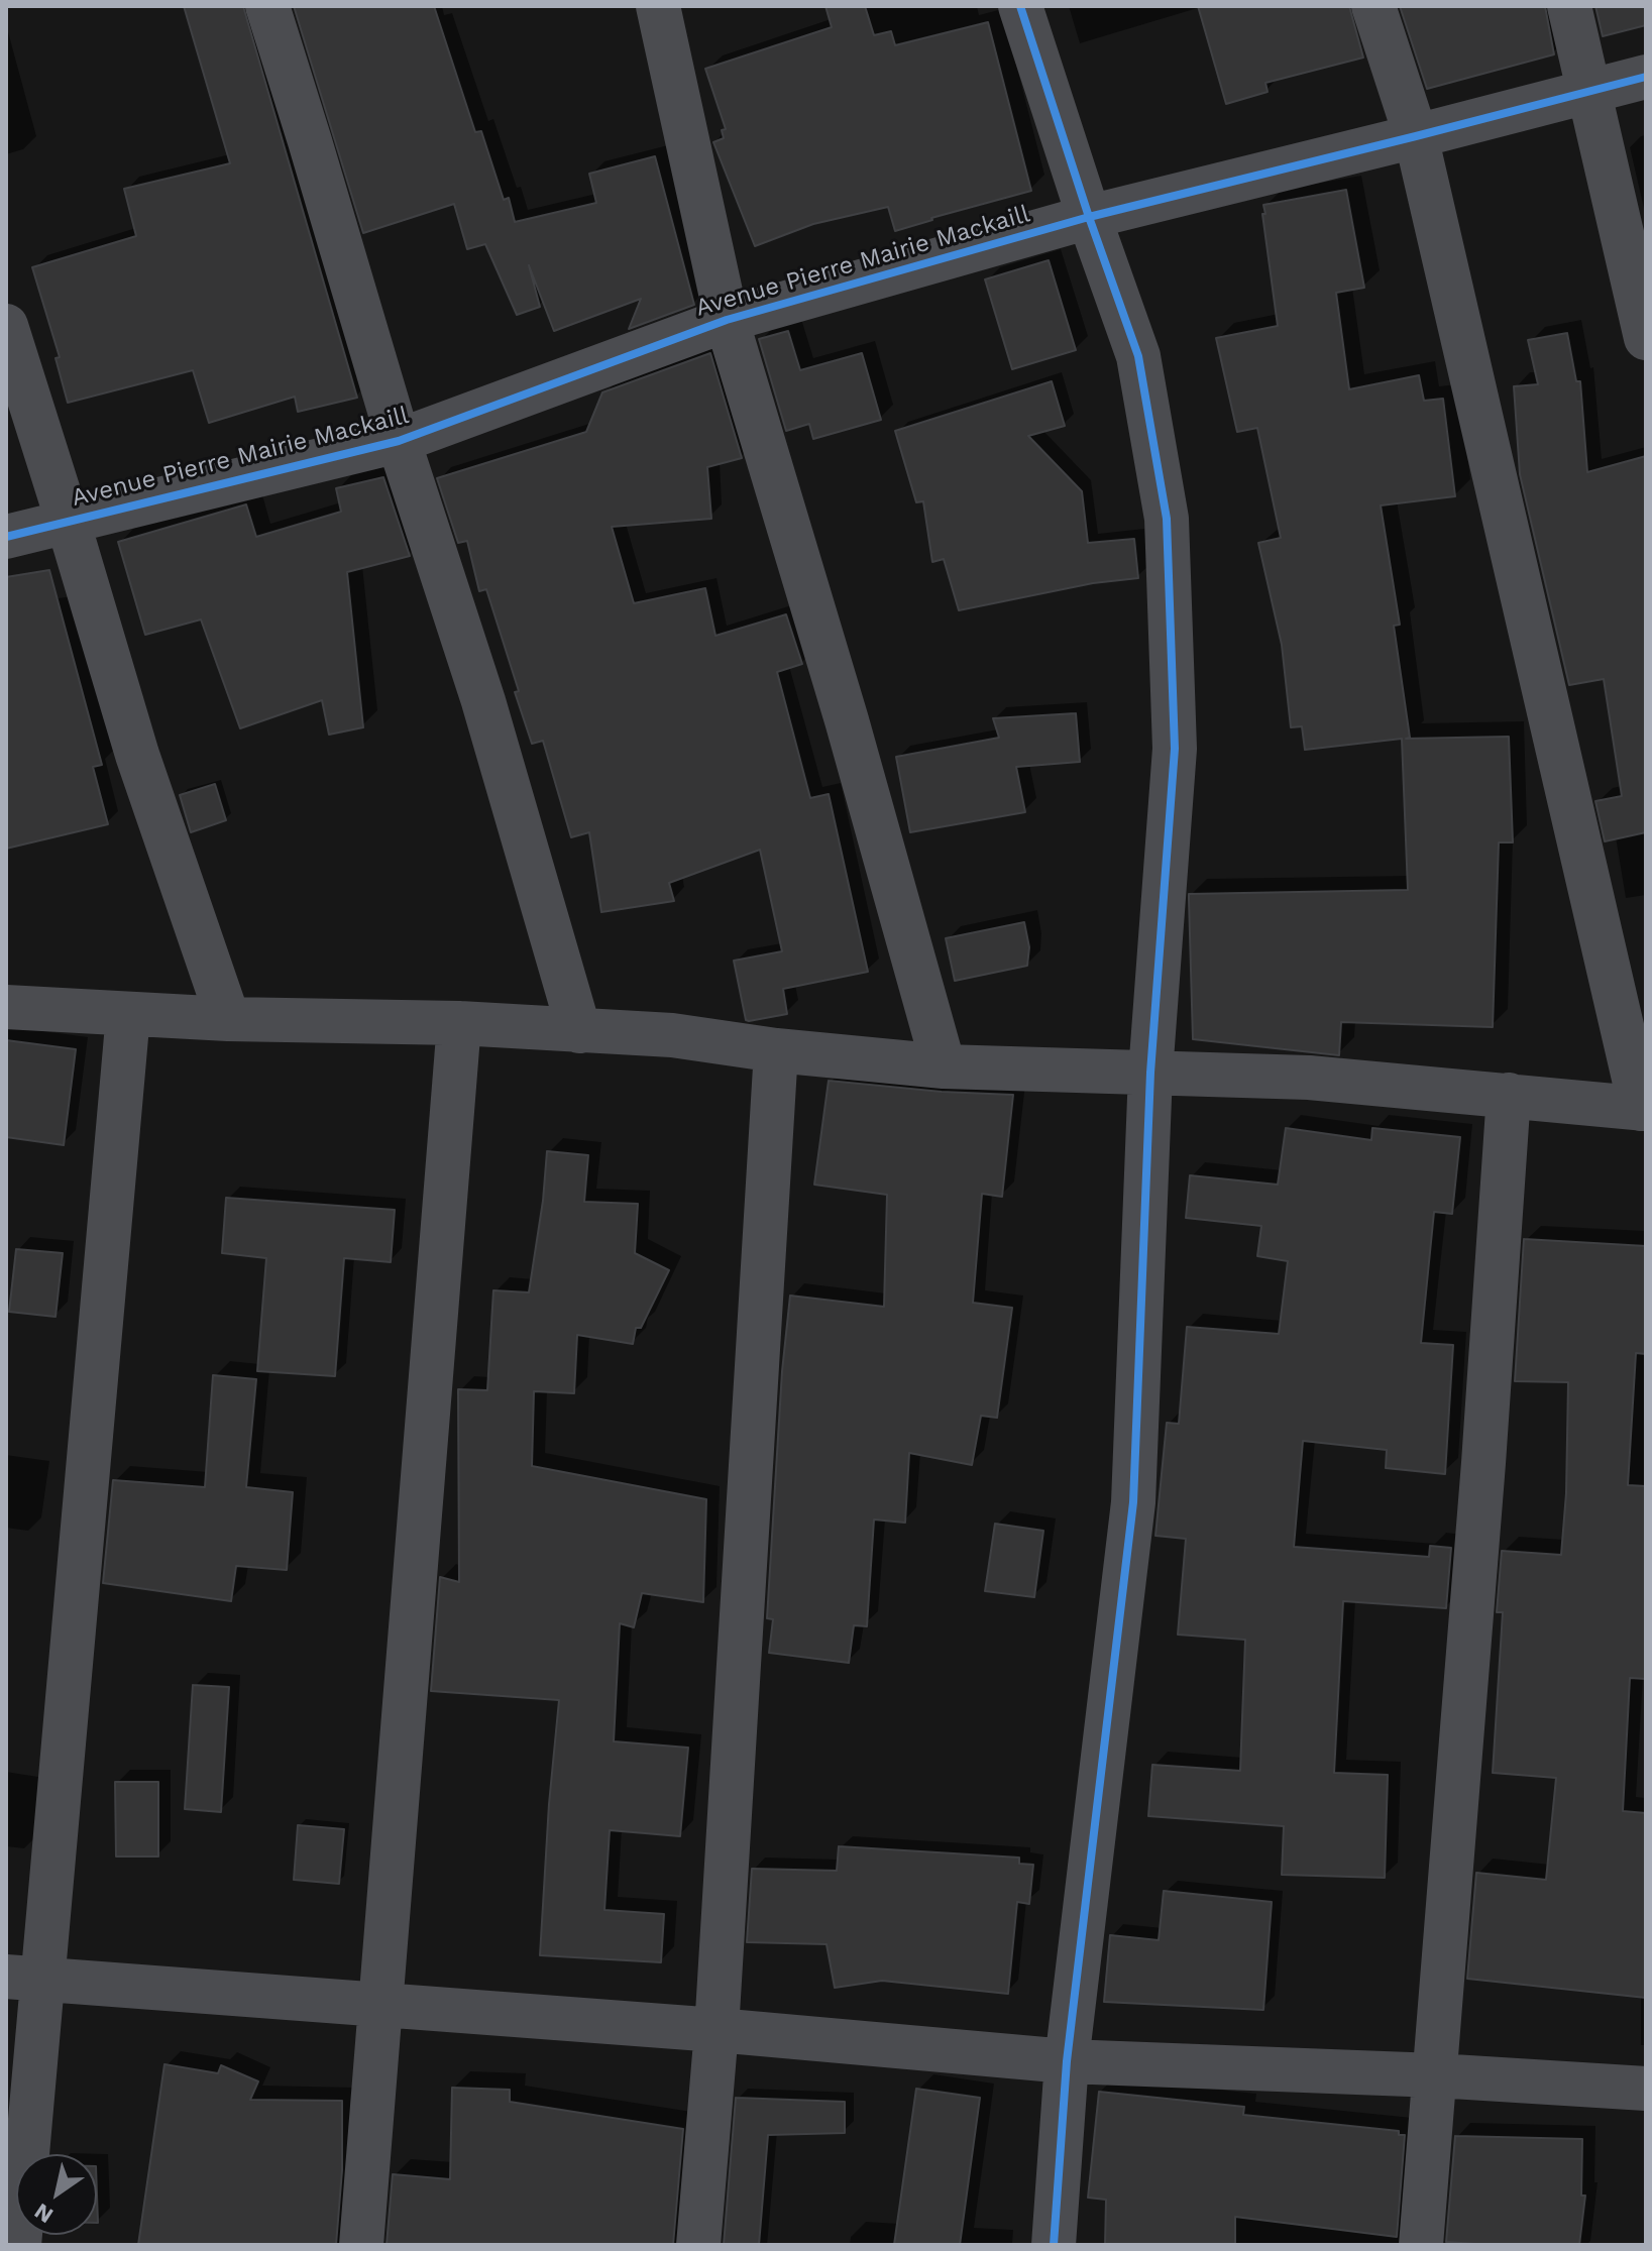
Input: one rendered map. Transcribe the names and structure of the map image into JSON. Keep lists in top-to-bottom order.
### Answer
{
  "streets": {
    "street": ["Avenue Pierre Mairie Mackaill"]
  },
  "north": "bottom left"
}
